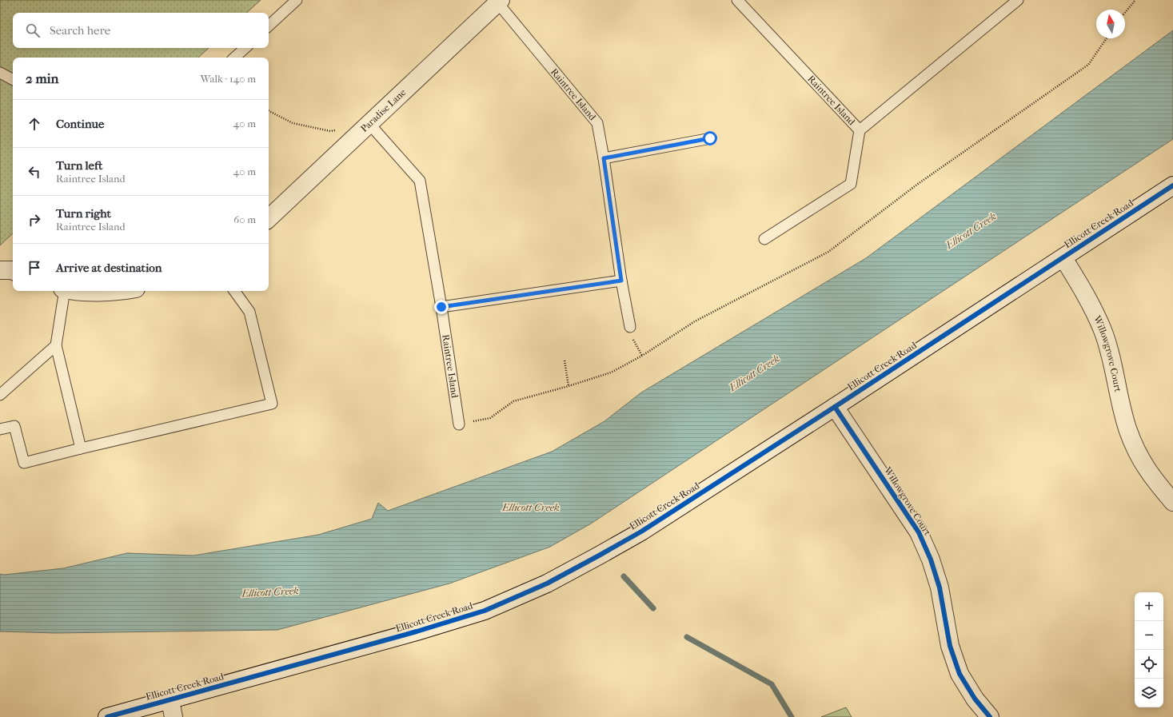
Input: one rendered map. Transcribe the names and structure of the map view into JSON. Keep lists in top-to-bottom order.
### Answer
{
  "streets": {
    "street": ["Paradise Lane", "Ellicott Creek Road", "Willowgrove Court"],
    "lane": ["Raintree Island"]
  },
  "crossings": [
    ["Raintree Island", "Paradise Lane"],
    ["Ellicott Creek Road", "Willowgrove Court"]
  ],
  "water": ["Ellicott Creek"],
  "north": "top",
  "page": {
    "search": "Search here",
    "heading": ["2 min", "Walk · 140 m"],
    "list": [
      ["Continue", "40 m"],
      ["Turn left", "Raintree Island", "40 m"],
      ["Turn right", "Raintree Island", "60 m"],
      "Arrive at destination"
    ],
    "map_buttons": ["+", "−"]
  }
}
